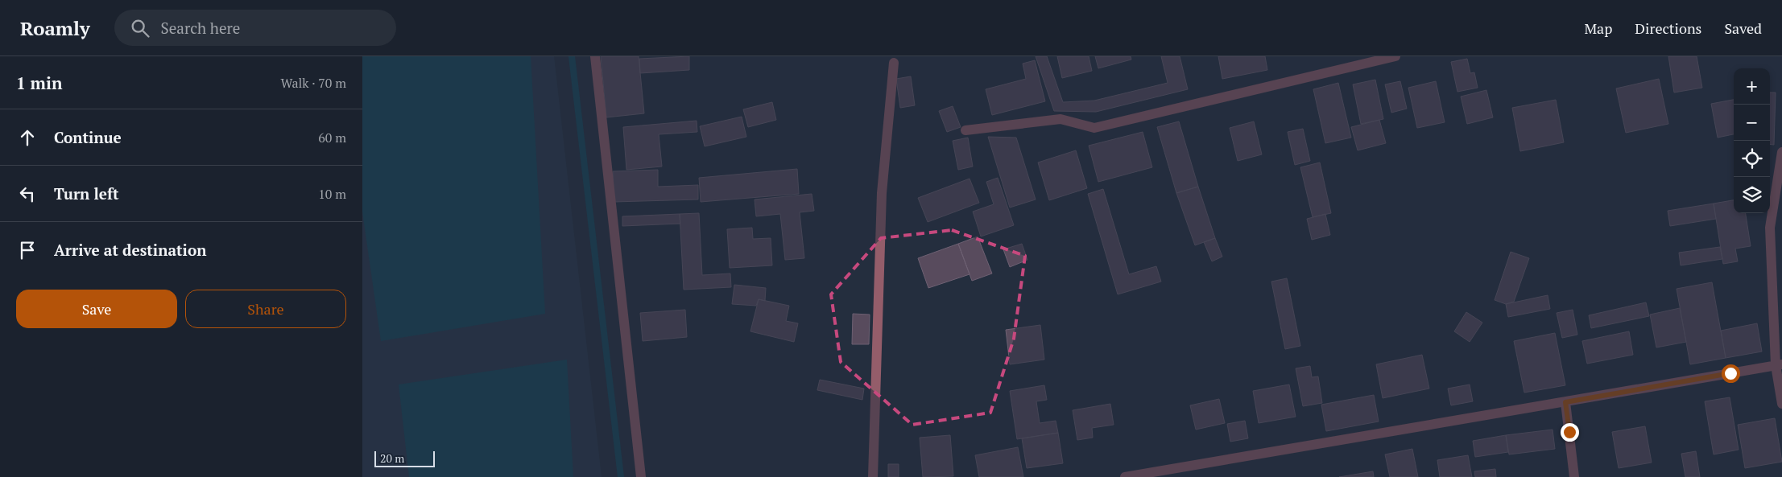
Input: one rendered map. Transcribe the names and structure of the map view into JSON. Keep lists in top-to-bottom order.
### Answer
{
  "scale_bar": "20 m",
  "page": {
    "header": "Roamly",
    "search": "Search here",
    "nav": ["Map", "Directions", "Saved"],
    "heading": ["1 min", "Walk · 70 m"],
    "map_buttons": ["+", "−"],
    "list": [
      ["Continue", "60 m"],
      ["Turn left", "10 m"],
      "Arrive at destination"
    ],
    "buttons": ["Save", "Share"],
    "scale": "20 m"
  }
}
